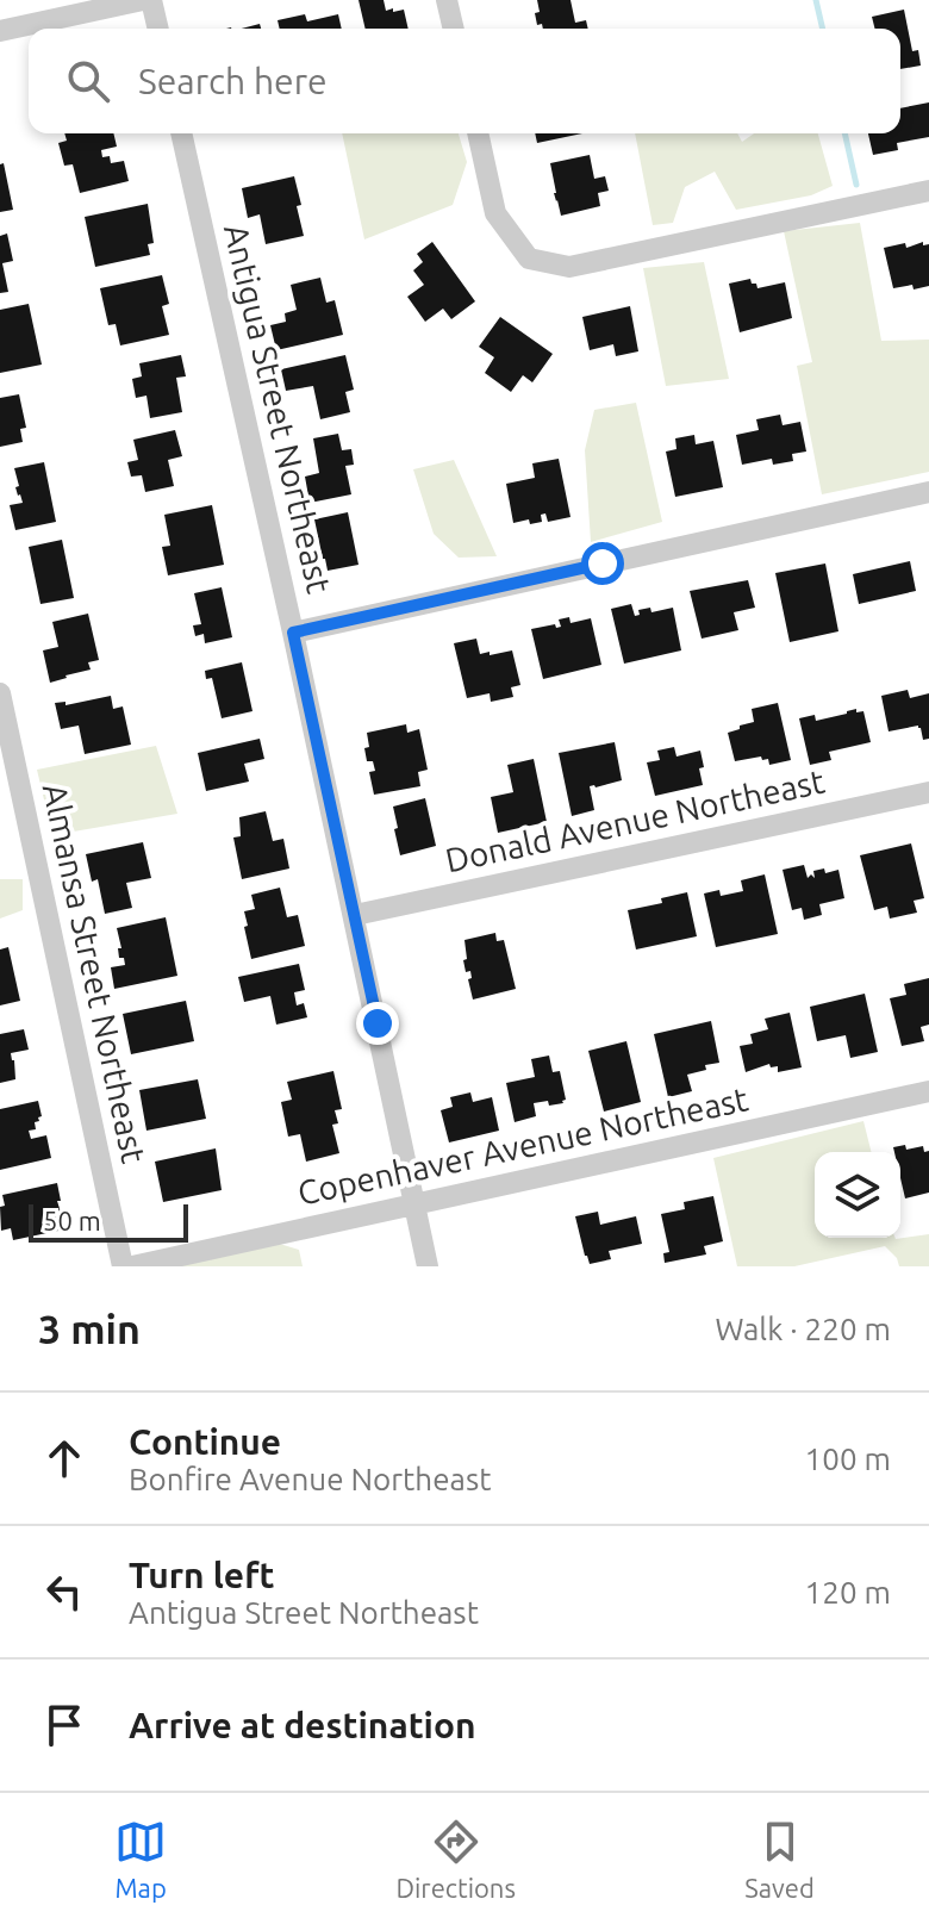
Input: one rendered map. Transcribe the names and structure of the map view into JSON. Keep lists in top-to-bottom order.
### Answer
{
  "streets": {
    "street": [
      "Antigua Street Northeast",
      "Donald Avenue Northeast",
      "Almansa Street Northeast",
      "Copenhaver Avenue Northeast"
    ]
  },
  "crossings": [
    ["Antigua Street Northeast", "Donald Avenue Northeast"],
    ["Antigua Street Northeast", "Copenhaver Avenue Northeast"]
  ],
  "scale_bar": "50 m",
  "page": {
    "search": "Search here",
    "scale": "50 m",
    "heading": ["3 min", "Walk · 220 m"],
    "list": [
      ["Continue", "Bonfire Avenue Northeast", "100 m"],
      ["Turn left", "Antigua Street Northeast", "120 m"],
      "Arrive at destination"
    ],
    "nav": ["Map", "Directions", "Saved"]
  }
}
